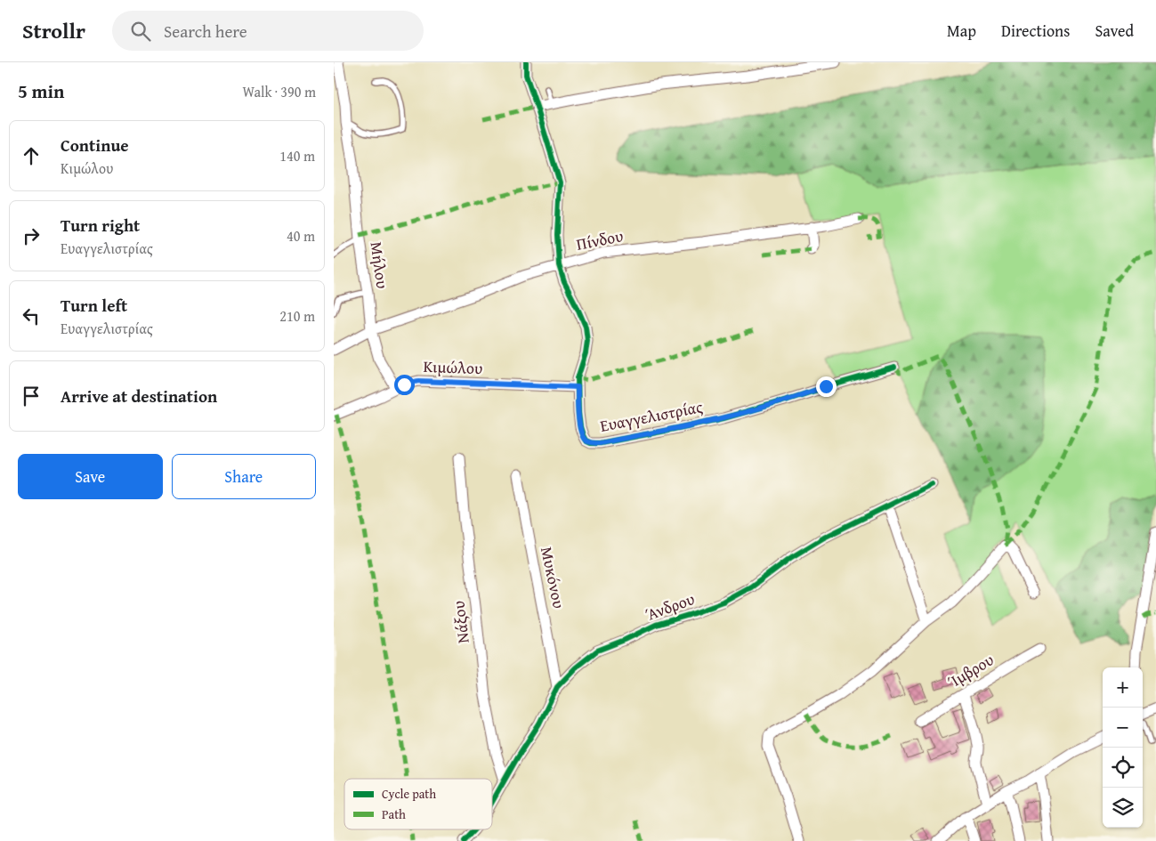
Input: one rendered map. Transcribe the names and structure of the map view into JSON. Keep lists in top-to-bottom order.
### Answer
{
  "streets": {
    "street": [
      "Πίνδου",
      "Μήλου",
      "Κιμώλου",
      "Ευαγγελιστρίας",
      "Μυκόνου",
      "Άνδρου",
      "Νάξου",
      "Ίμβρου"
    ]
  },
  "crossings": [
    ["Πίνδου", "Μήλου"],
    ["Πίνδου", "Ευαγγελιστρίας"],
    ["Μήλου", "Κιμώλου"],
    ["Κιμώλου", "Ευαγγελιστρίας"],
    ["Μυκόνου", "Άνδρου"],
    ["Άνδρου", "Νάξου"]
  ],
  "legend": ["Cycle path", "Path"],
  "page": {
    "header": "Strollr",
    "search": "Search here",
    "nav": ["Map", "Directions", "Saved"],
    "heading": ["5 min", "Walk · 390 m"],
    "list": [
      ["Continue", "Κιμώλου", "140 m"],
      ["Turn right", "Ευαγγελιστρίας", "40 m"],
      ["Turn left", "Ευαγγελιστρίας", "210 m"],
      "Arrive at destination"
    ],
    "buttons": ["Save", "Share"],
    "map_buttons": ["+", "−"]
  }
}
